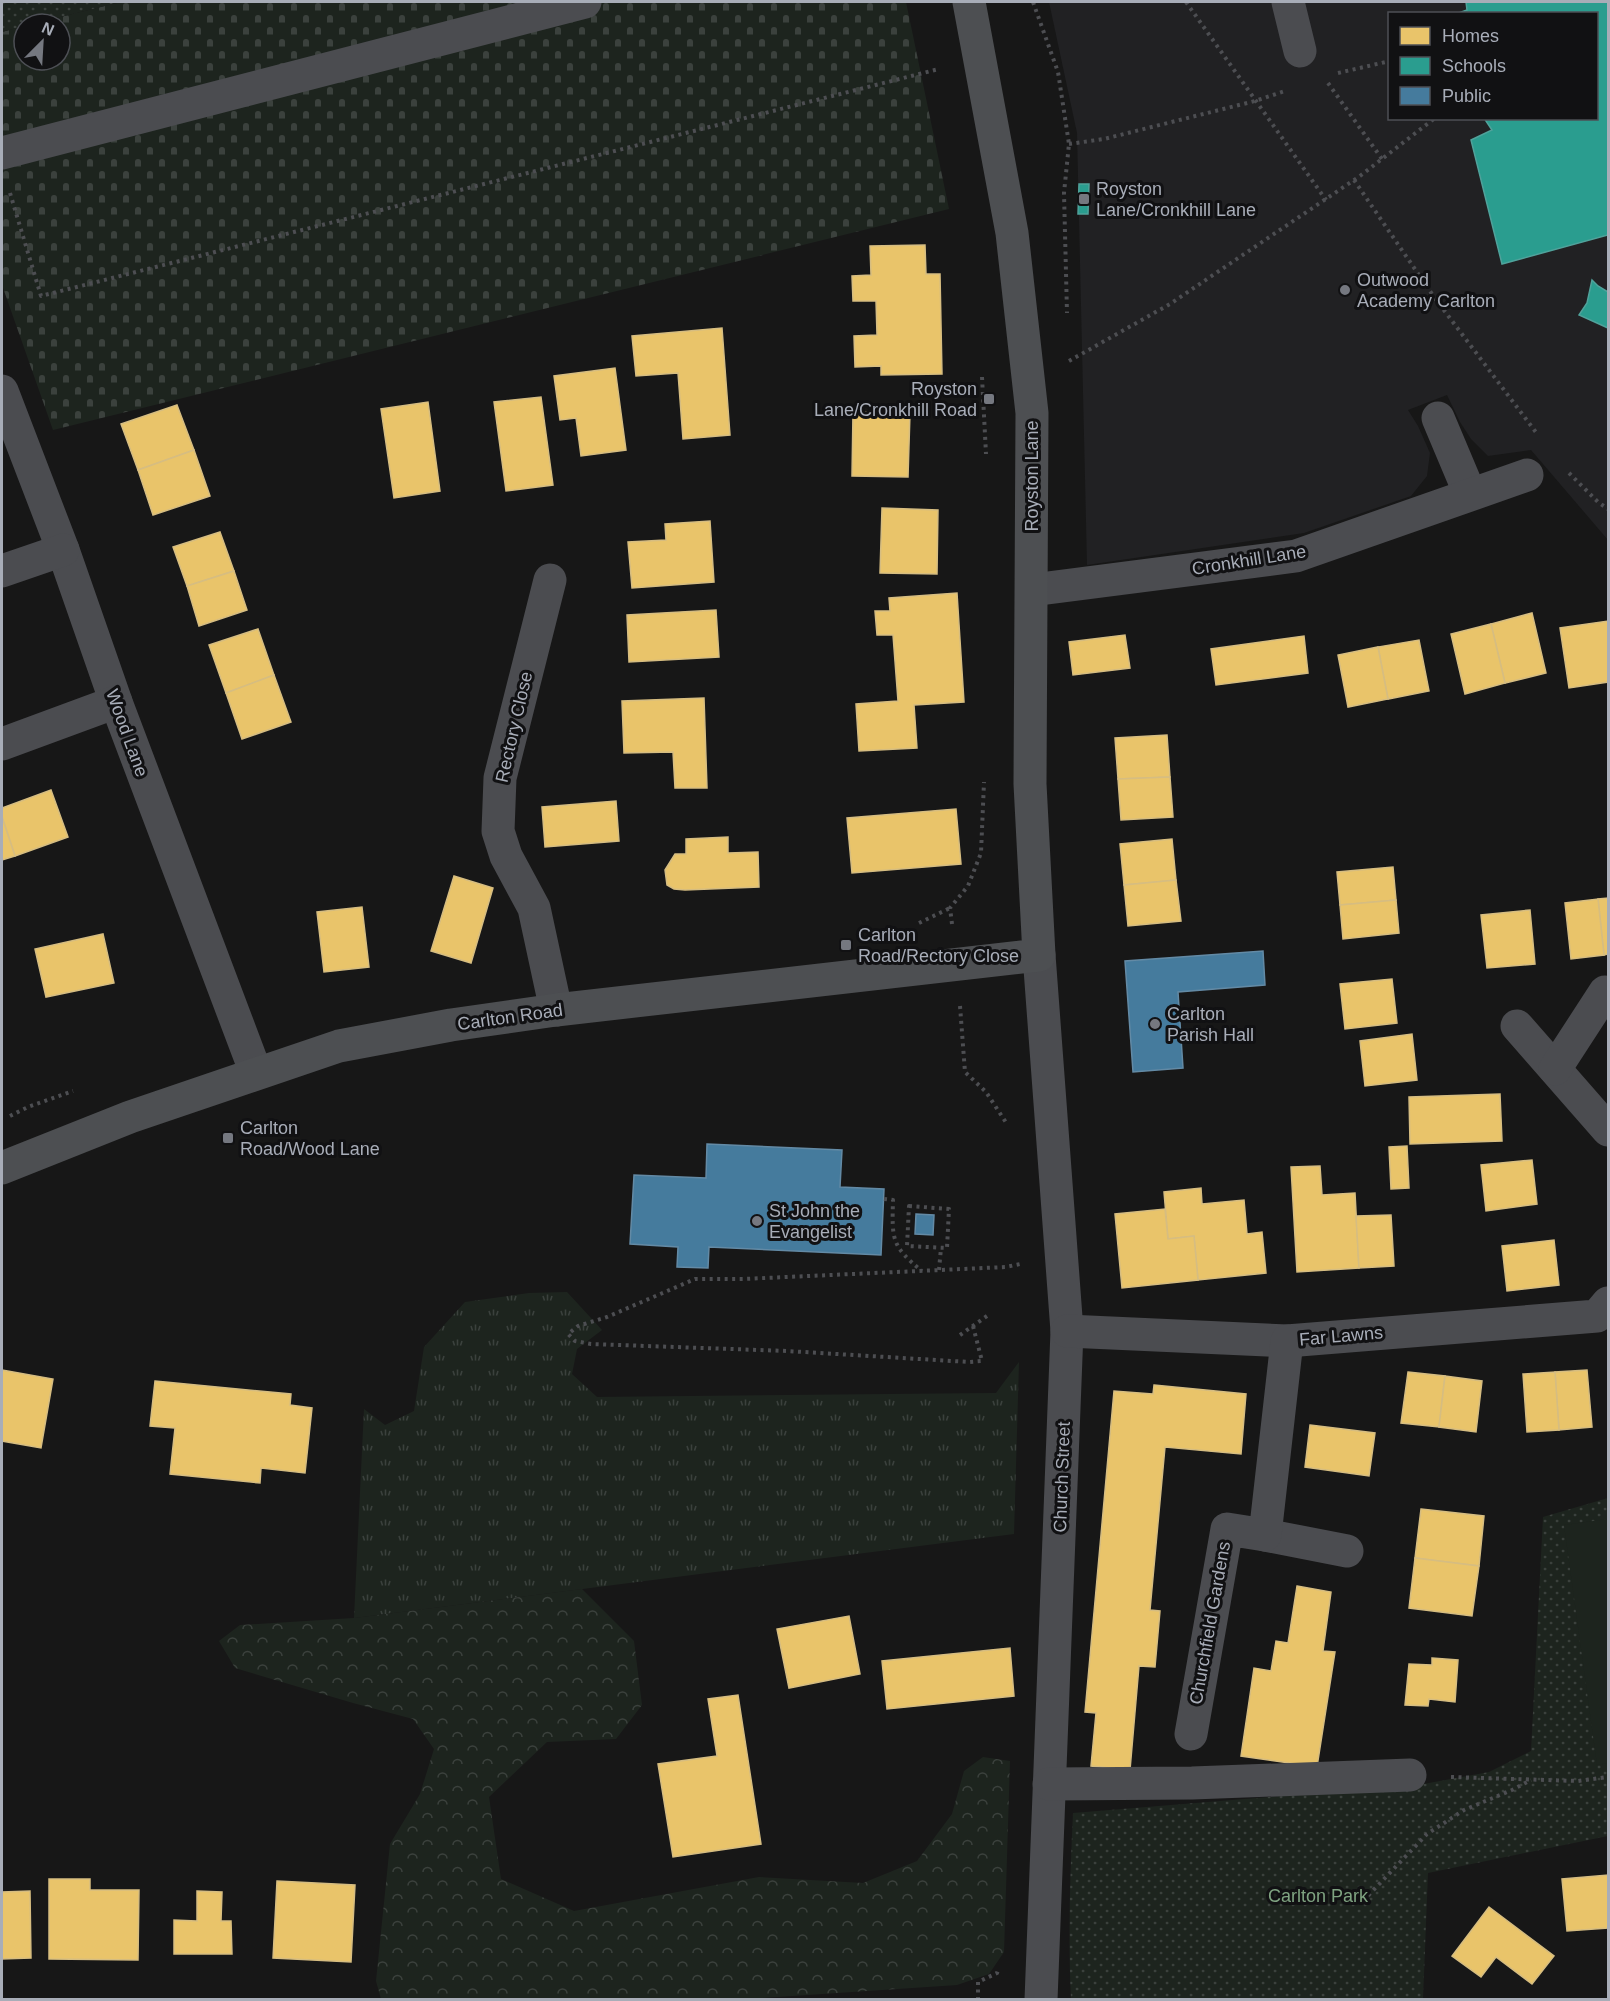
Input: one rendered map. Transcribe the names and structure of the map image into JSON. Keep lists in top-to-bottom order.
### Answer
{
  "streets": {
    "main road": ["Royston Lane", "Carlton Road"],
    "street": [
      "Cronkhill Lane",
      "Rectory Close",
      "Wood Lane",
      "Far Lawns",
      "Church Street",
      "Churchfield Gardens"
    ]
  },
  "crossings": [
    ["Royston Lane", "Cronkhill Lane"],
    ["Royston Lane", "Carlton Road"],
    ["Royston Lane", "Church Street"],
    ["Rectory Close", "Carlton Road"],
    ["Wood Lane", "Carlton Road"],
    ["Carlton Road", "Church Street"],
    ["Far Lawns", "Church Street"]
  ],
  "parks": ["Carlton Park"],
  "places": {
    "transit": [
      "Royston Lane/Cronkhill Lane",
      "Royston Lane/Cronkhill Road",
      "Carlton Road/Rectory Close",
      "Carlton Road/Wood Lane"
    ],
    "other": ["Outwood Academy Carlton", "Carlton Parish Hall", "St John the Evangelist"]
  },
  "legend": ["Homes", "Schools", "Public"],
  "north": "top right"
}
